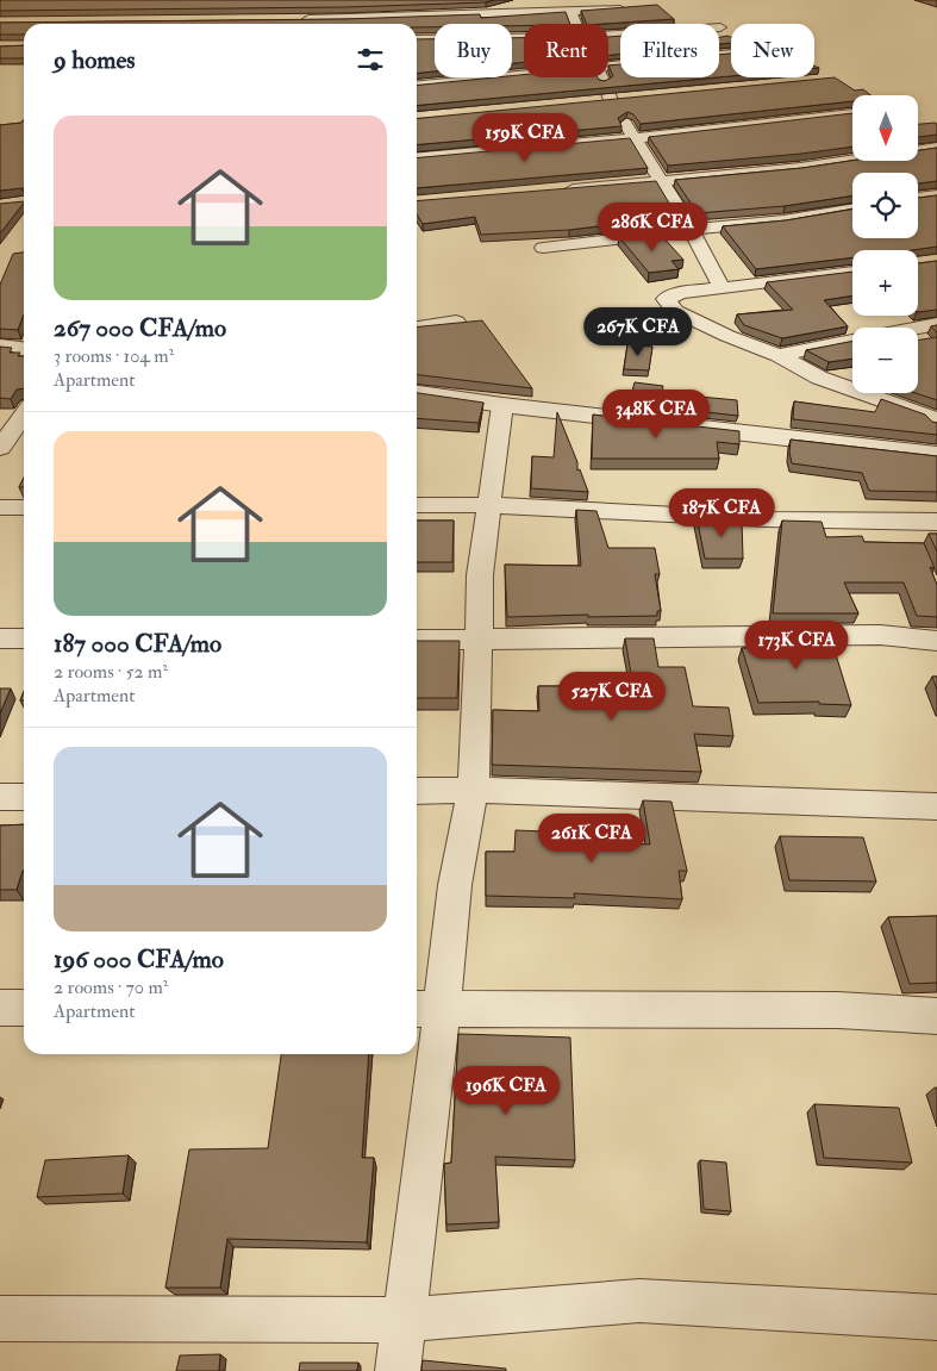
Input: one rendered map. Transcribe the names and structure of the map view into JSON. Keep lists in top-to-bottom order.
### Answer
{
  "north": "bottom",
  "page": {
    "chip": [
      "Buy",
      "Rent",
      "Filters",
      "New"
    ],
    "heading": "9 homes",
    "map_buttons": ["+", "−"],
    "list": [
      {
        "name": "267 000 CFA/mo",
        "note": "3 rooms · 104 m² · Apartment"
      },
      {
        "name": "187 000 CFA/mo",
        "note": "2 rooms · 52 m² · Apartment"
      },
      {
        "name": "196 000 CFA/mo",
        "note": "2 rooms · 70 m² · Apartment"
      }
    ],
    "price": [
      "159K CFA",
      "286K CFA",
      "267K CFA",
      "348K CFA",
      "187K CFA",
      "173K CFA",
      "527K CFA",
      "261K CFA",
      "196K CFA"
    ]
  }
}
